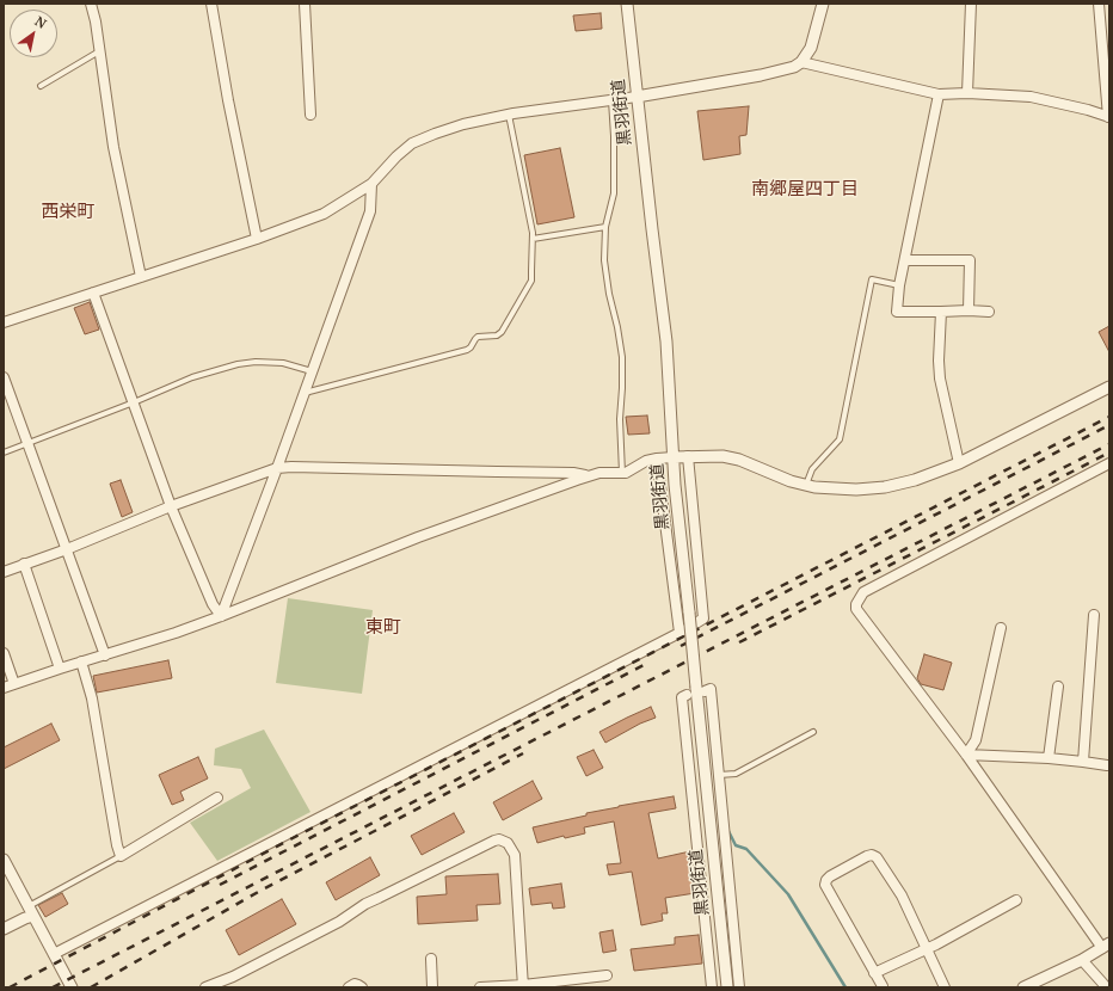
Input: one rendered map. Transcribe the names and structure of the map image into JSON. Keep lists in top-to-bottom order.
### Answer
{
  "streets": {
    "street": ["黒羽街道"]
  },
  "districts": ["南郷屋四丁目", "西栄町", "東町"],
  "north": "top right"
}
